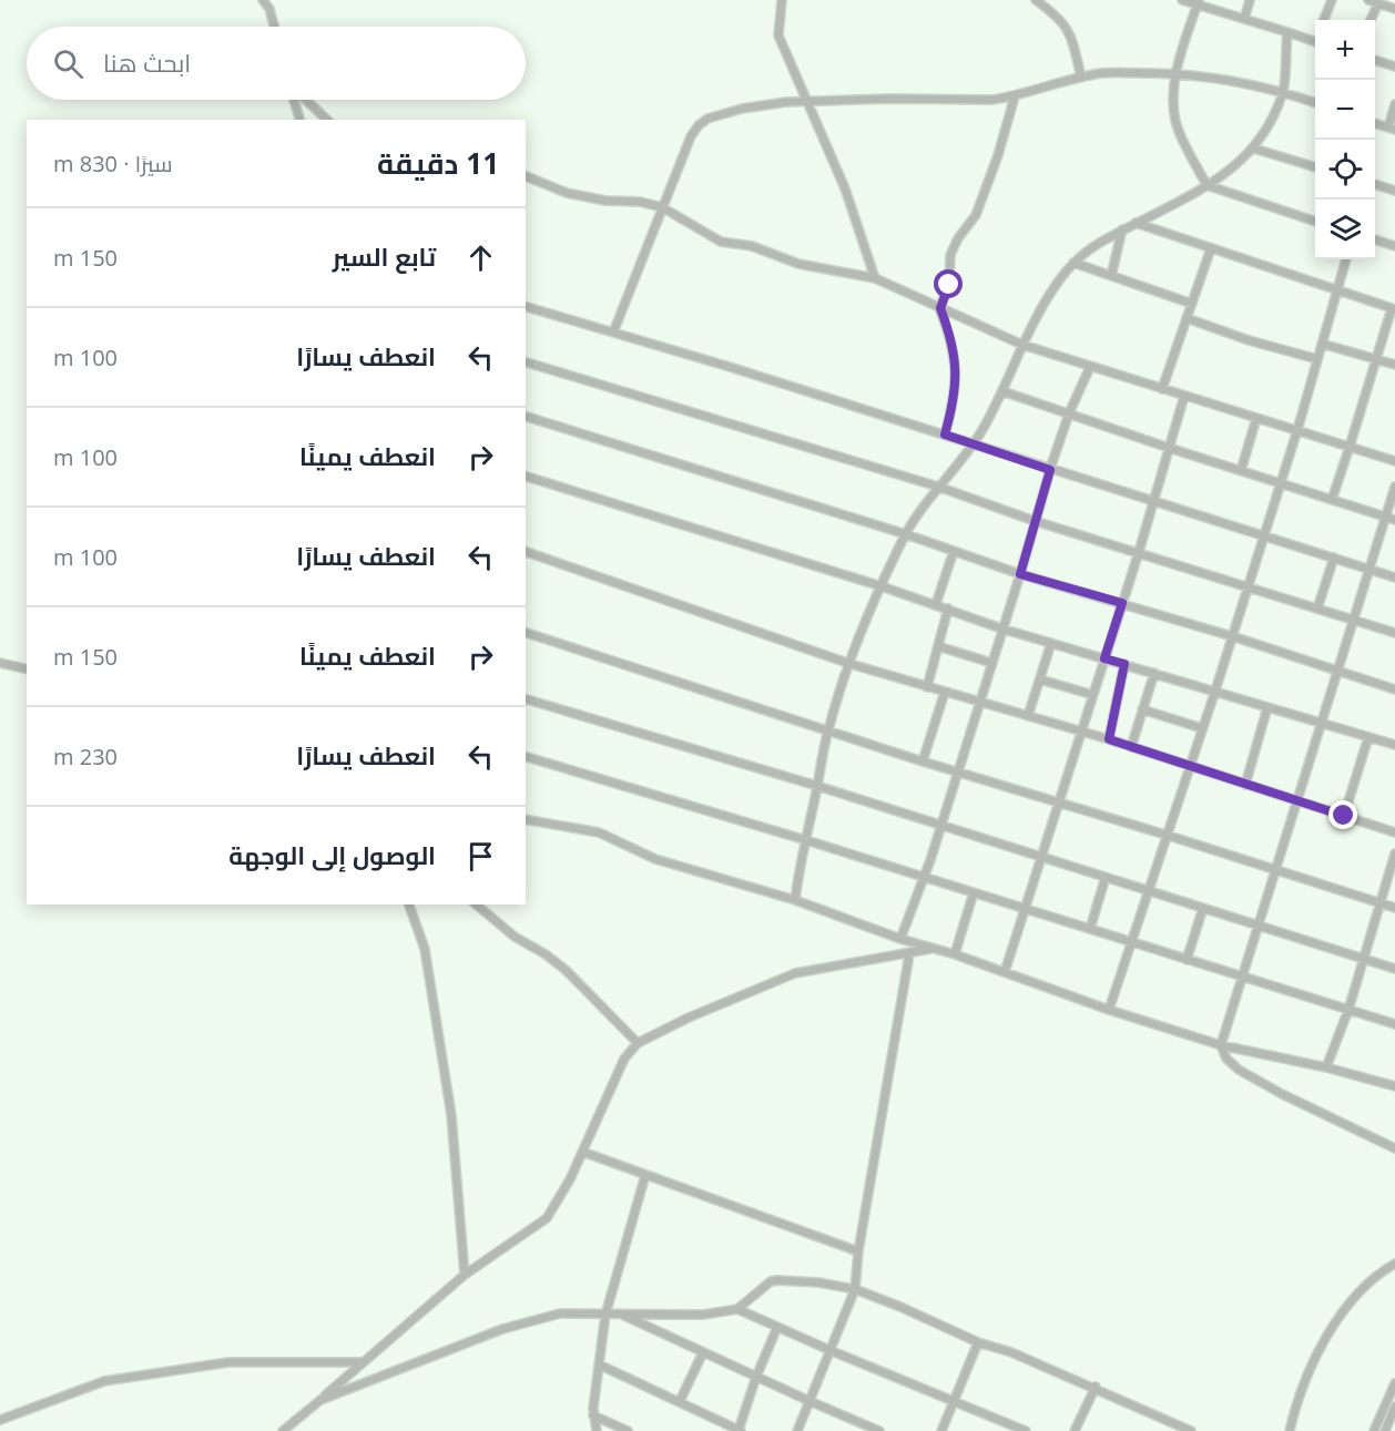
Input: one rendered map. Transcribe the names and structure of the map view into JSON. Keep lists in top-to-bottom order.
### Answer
{
  "page": {
    "map_buttons": ["+", "−"],
    "search": "ابحث هنا",
    "heading": ["11 دقيقة", "سيرًا · 830 m"],
    "list": [
      ["تابع السير", "150 m"],
      ["انعطف يسارًا", "100 m"],
      ["انعطف يمينًا", "100 m"],
      ["انعطف يسارًا", "100 m"],
      ["انعطف يمينًا", "150 m"],
      ["انعطف يسارًا", "230 m"],
      "الوصول إلى الوجهة"
    ]
  }
}
